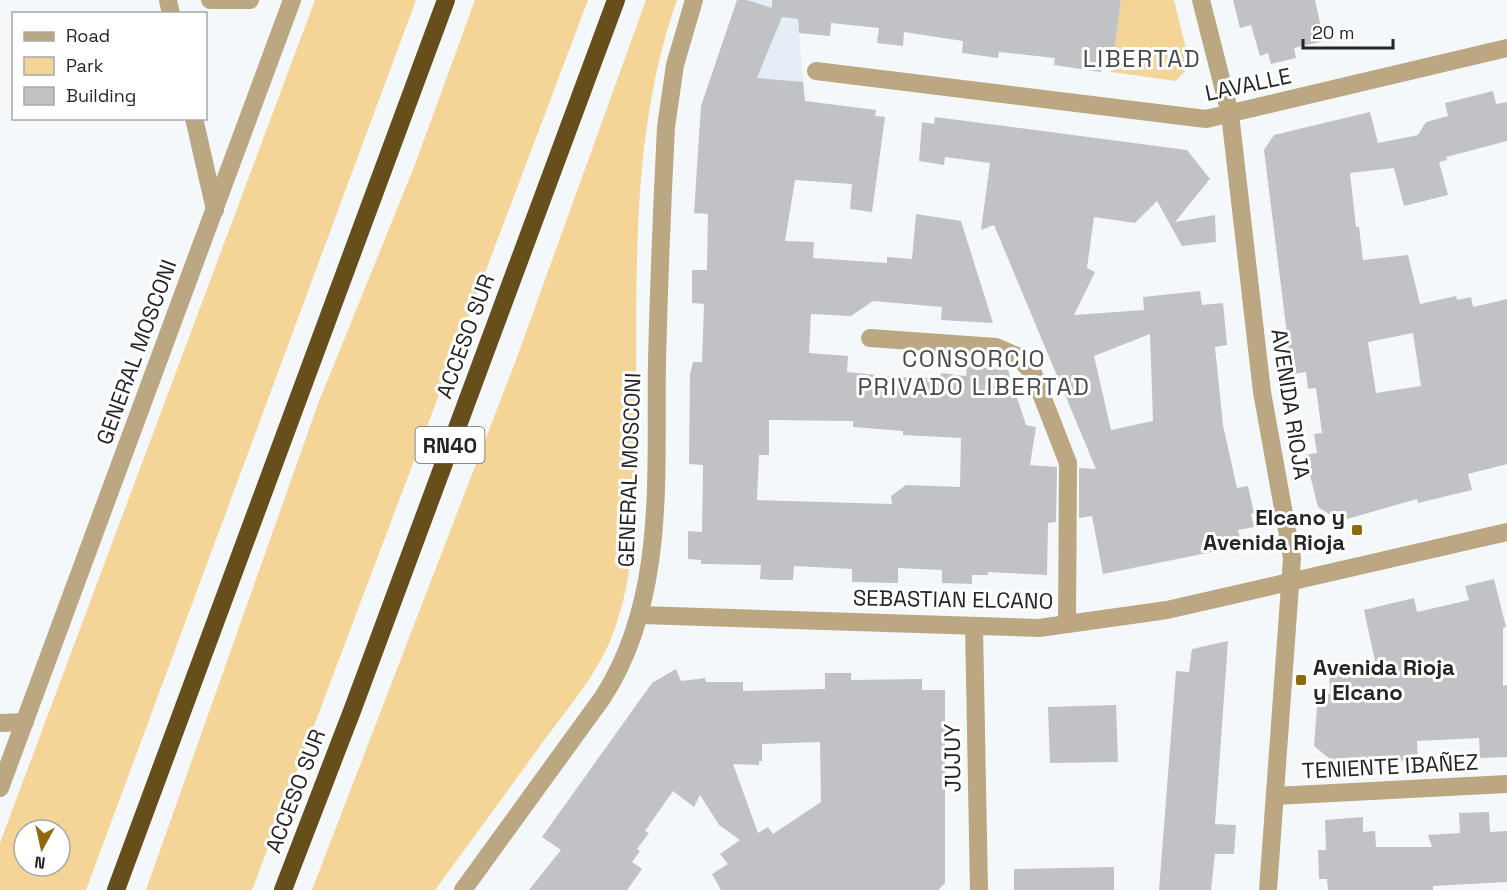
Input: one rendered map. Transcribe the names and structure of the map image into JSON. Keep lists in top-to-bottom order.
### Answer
{
  "streets": {
    "highway": ["ACCESO SUR", "RN40"],
    "street": [
      "LAVALLE",
      "GENERAL MOSCONI",
      "AVENIDA RIOJA",
      "SEBASTIAN ELCANO",
      "JUJUY",
      "TENIENTE IBAÑEZ"
    ]
  },
  "crossings": [
    ["LAVALLE", "AVENIDA RIOJA"],
    ["GENERAL MOSCONI", "SEBASTIAN ELCANO"],
    ["AVENIDA RIOJA", "SEBASTIAN ELCANO"],
    ["AVENIDA RIOJA", "TENIENTE IBAÑEZ"],
    ["SEBASTIAN ELCANO", "JUJUY"]
  ],
  "districts": ["LIBERTAD", "CONSORCIO PRIVADO LIBERTAD"],
  "places": {
    "transit": ["Elcano y Avenida Rioja", "Avenida Rioja y Elcano"]
  },
  "legend": ["Road", "Park", "Building"],
  "scale_bar": "20 m",
  "north": "bottom"
}
